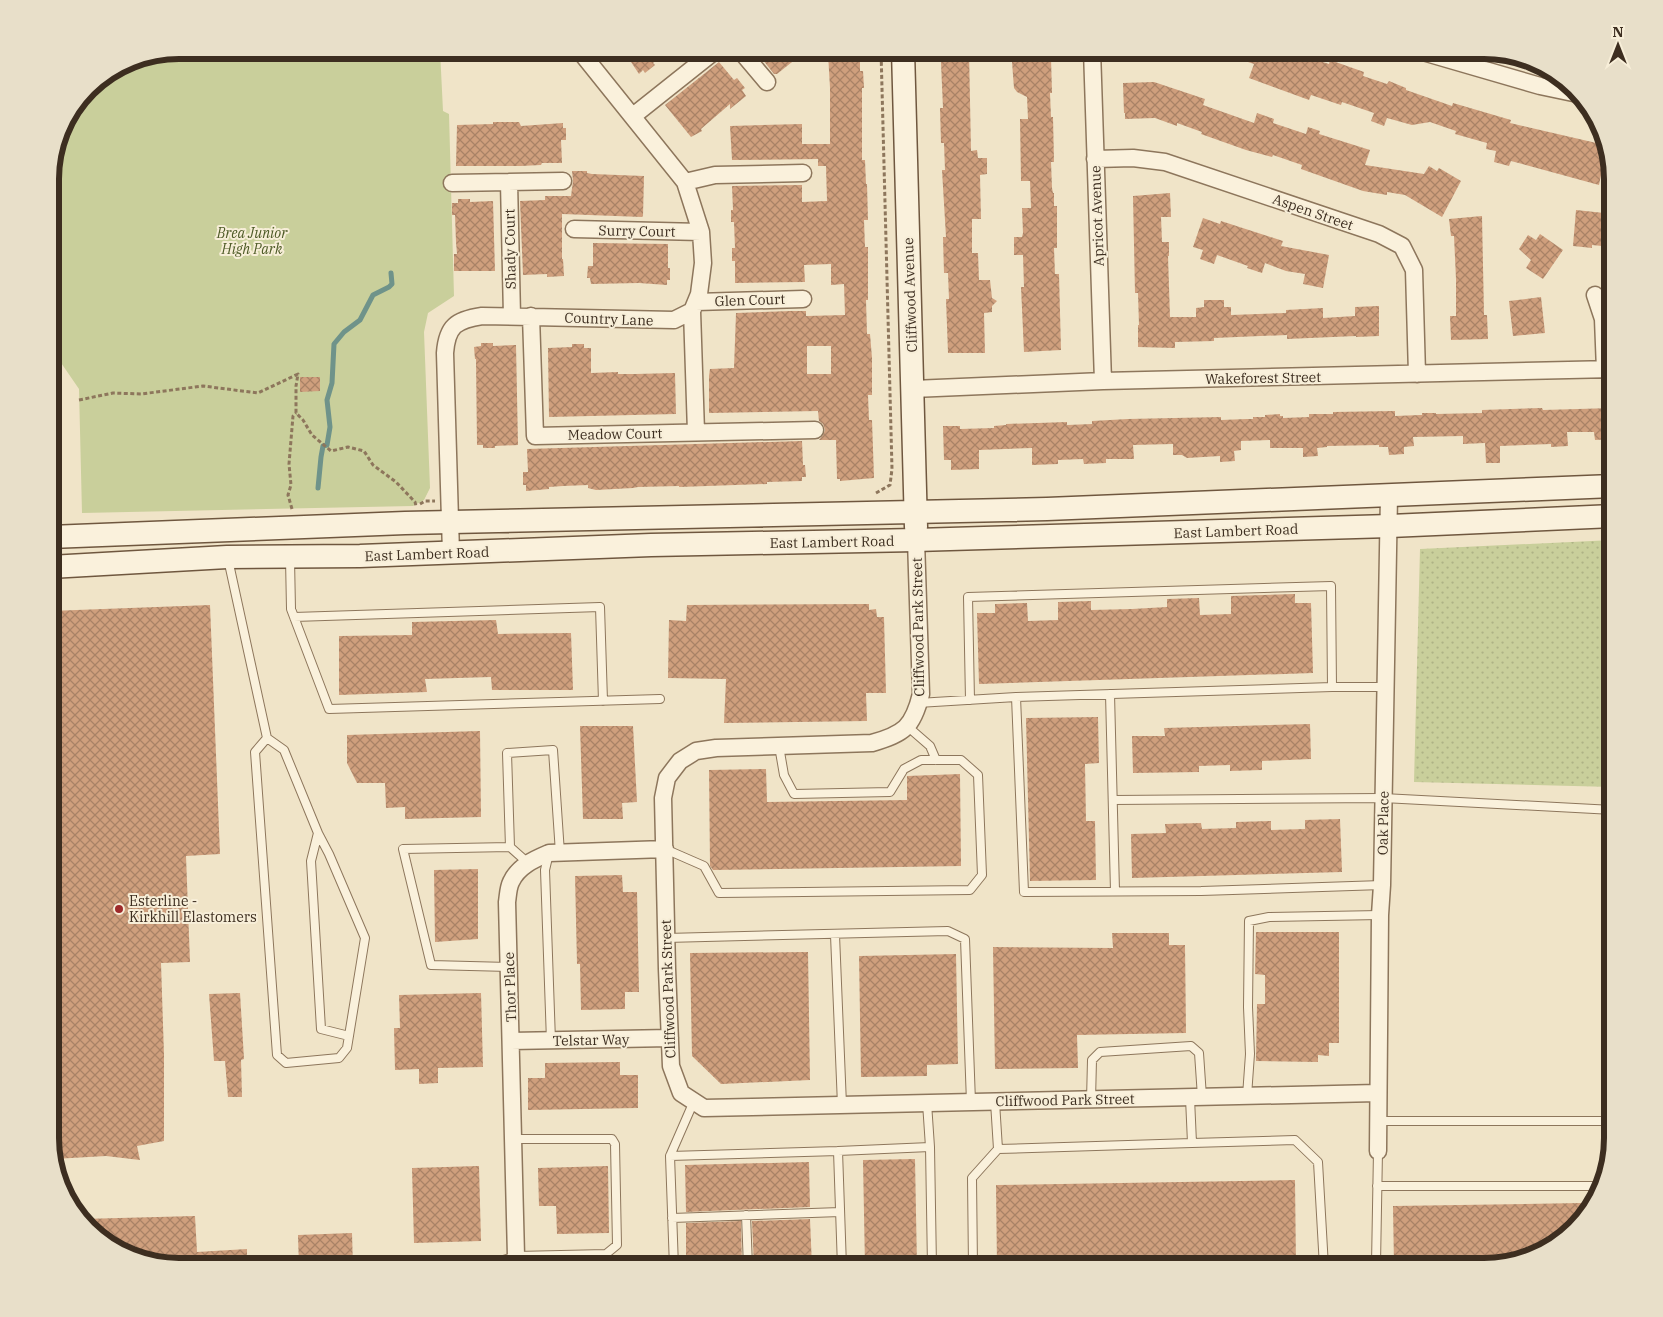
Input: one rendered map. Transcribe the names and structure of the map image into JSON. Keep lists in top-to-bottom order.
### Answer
{
  "streets": {
    "main road": ["Cliffwood Avenue", "East Lambert Road"],
    "street": [
      "Aspen Street",
      "Apricot Avenue",
      "Surry Court",
      "Shady Court",
      "Glen Court",
      "Country Lane",
      "Wakeforest Street",
      "Meadow Court",
      "Cliffwood Park Street",
      "Oak Place",
      "Thor Place",
      "Telstar Way"
    ]
  },
  "crossings": [
    ["Aspen Street", "Apricot Avenue"],
    ["Aspen Street", "Wakeforest Street"],
    ["Apricot Avenue", "Wakeforest Street"],
    ["Shady Court", "Country Lane"],
    ["Cliffwood Avenue", "Wakeforest Street"],
    ["Cliffwood Avenue", "East Lambert Road"],
    ["Cliffwood Avenue", "Cliffwood Park Street"],
    ["Glen Court", "Country Lane"],
    ["Country Lane", "Meadow Court"],
    ["Country Lane", "East Lambert Road"],
    ["East Lambert Road", "Cliffwood Park Street"],
    ["East Lambert Road", "Oak Place"],
    ["Cliffwood Park Street", "Oak Place"],
    ["Cliffwood Park Street", "Thor Place"],
    ["Cliffwood Park Street", "Telstar Way"],
    ["Thor Place", "Telstar Way"]
  ],
  "parks": ["Brea Junior High Park"],
  "places": ["Esterline - Kirkhill Elastomers"],
  "north": "top"
}
